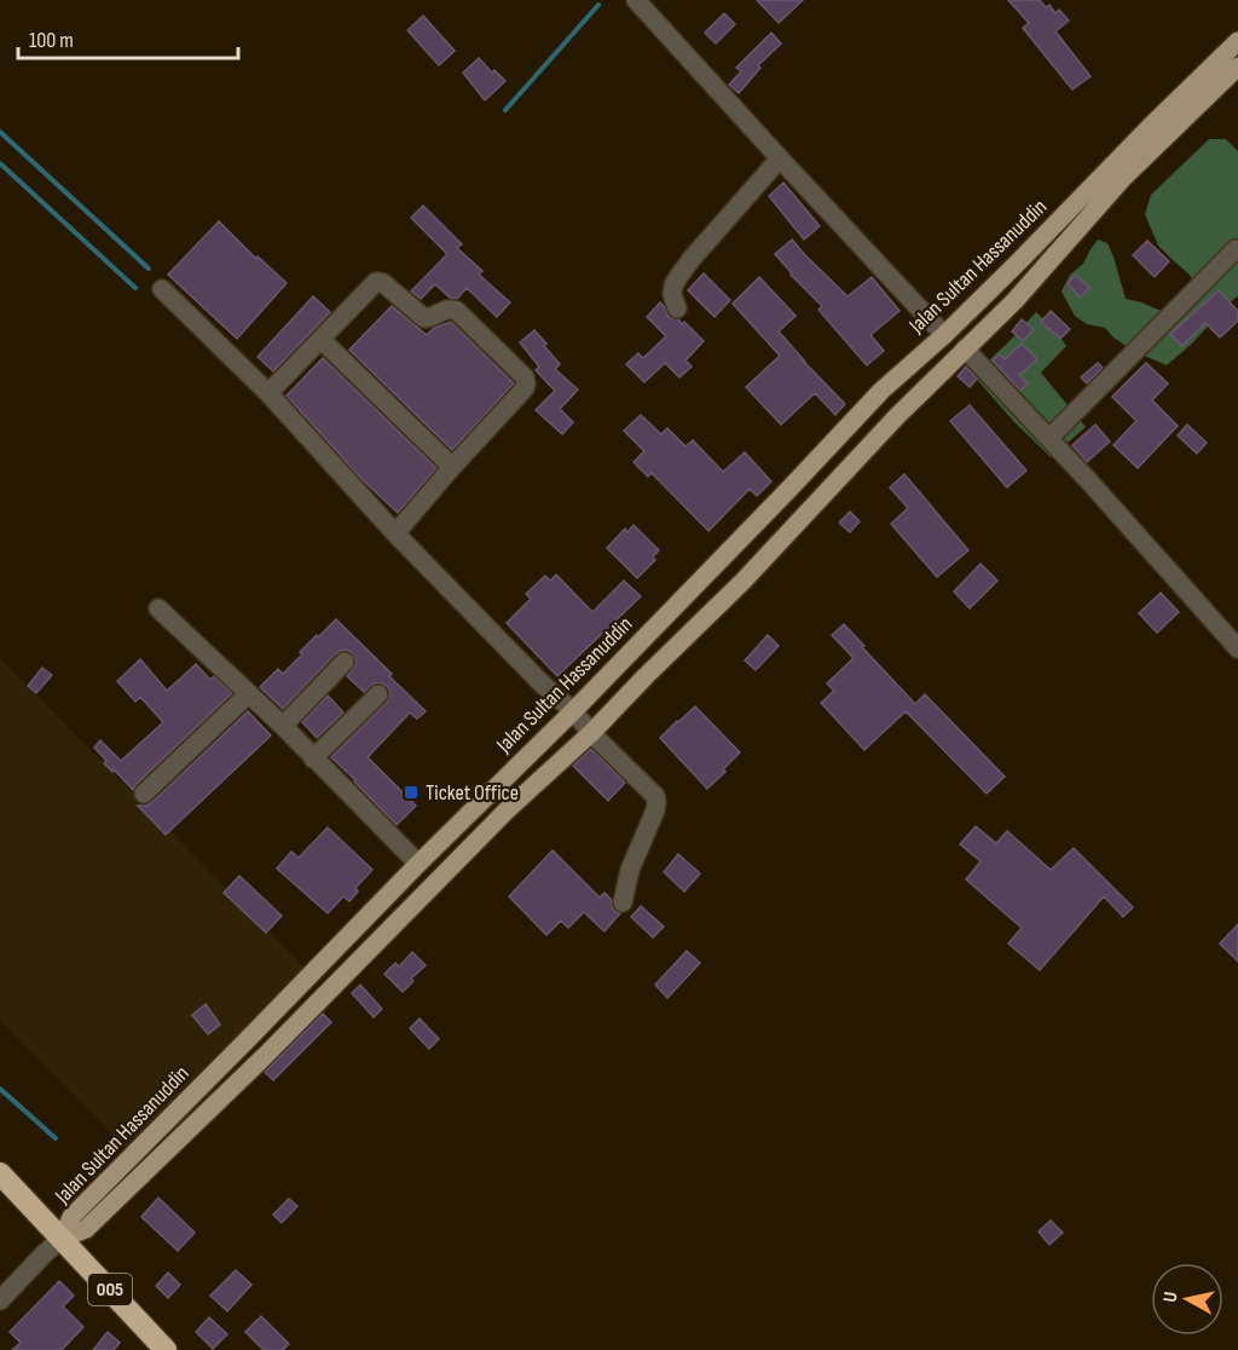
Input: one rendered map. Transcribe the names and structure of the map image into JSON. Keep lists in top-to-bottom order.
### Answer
{
  "streets": {
    "highway": ["005"],
    "main road": ["Jalan Sultan Hassanuddin"]
  },
  "crossings": [
    ["Jalan Sultan Hassanuddin", "005"]
  ],
  "places": {
    "transit": ["Ticket Office"]
  },
  "scale_bar": "100 m",
  "north": "left"
}
